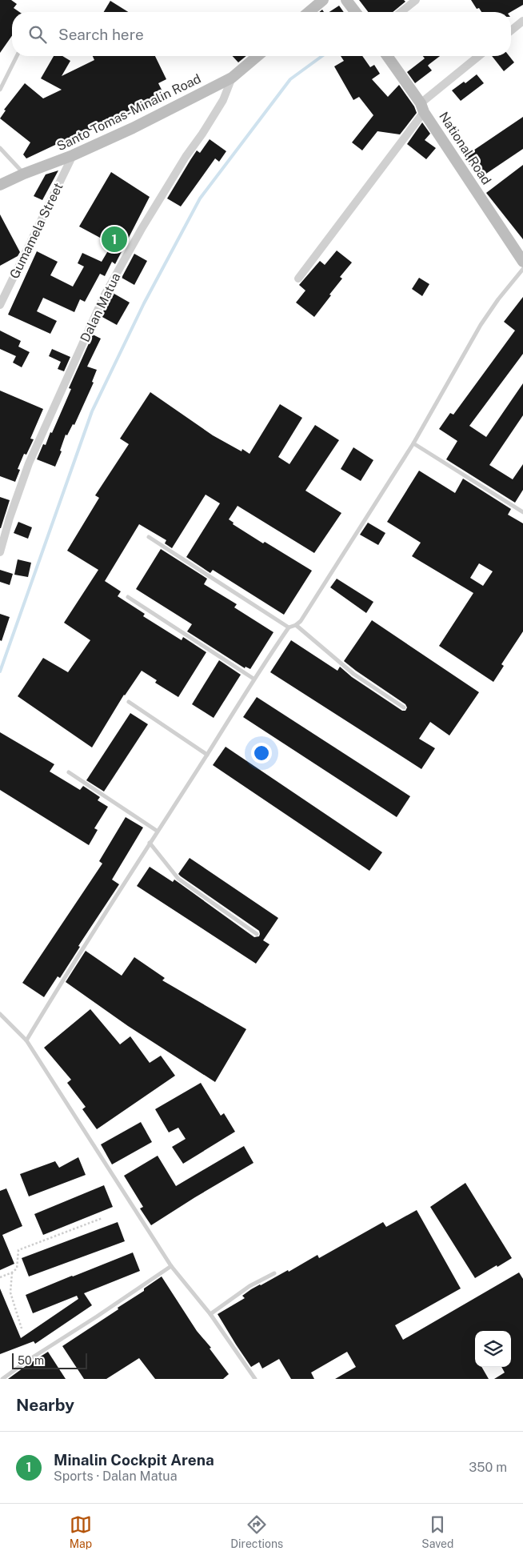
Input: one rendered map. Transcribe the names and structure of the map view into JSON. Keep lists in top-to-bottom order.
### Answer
{
  "streets": {
    "main road": ["Santo Tomas-Minalin Road", "National Road"],
    "street": ["Gumamela Street", "Dalan Matua"]
  },
  "crossings": [
    ["Santo Tomas-Minalin Road", "Gumamela Street"],
    ["Santo Tomas-Minalin Road", "Dalan Matua"]
  ],
  "scale_bar": "50 m",
  "page": {
    "search": "Search here",
    "pins": "1",
    "scale": "50 m",
    "heading": "Nearby",
    "list": [
      {
        "mark": "1",
        "name": "Minalin Cockpit Arena",
        "note": "Sports · Dalan Matua",
        "value": "350 m"
      }
    ],
    "nav": ["Map", "Directions", "Saved"]
  }
}
